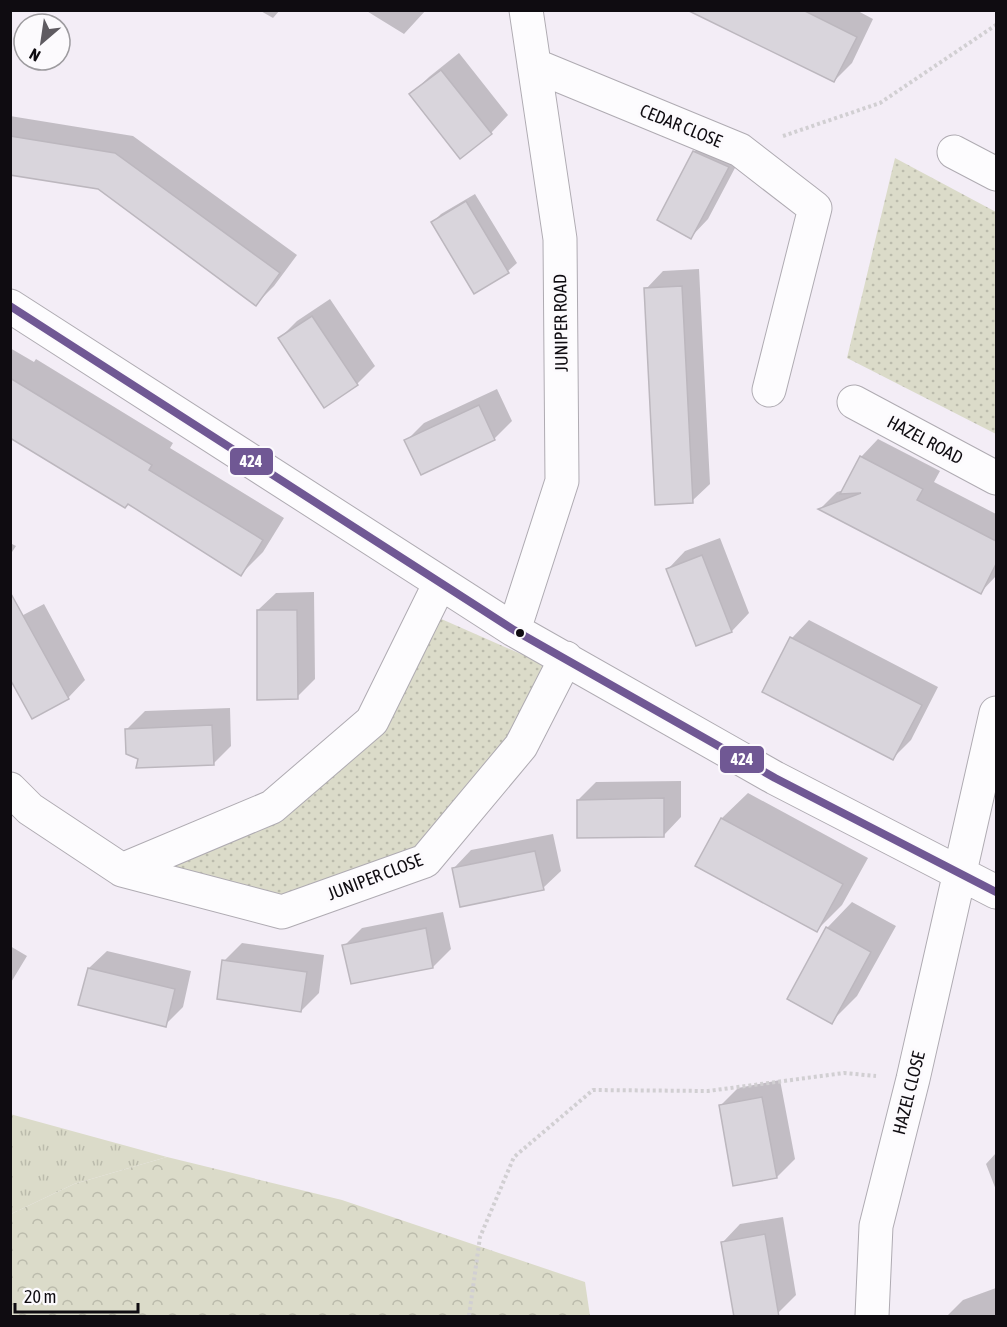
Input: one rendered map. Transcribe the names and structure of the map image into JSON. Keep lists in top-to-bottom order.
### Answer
{
  "streets": {
    "street": [
      "CEDAR CLOSE",
      "JUNIPER ROAD",
      "HAZEL ROAD",
      "JUNIPER CLOSE",
      "HAZEL CLOSE"
    ]
  },
  "crossings": [
    ["CEDAR CLOSE", "JUNIPER ROAD"]
  ],
  "lines": ["transit line 424"],
  "scale_bar": "20 m",
  "north": "bottom left"
}
